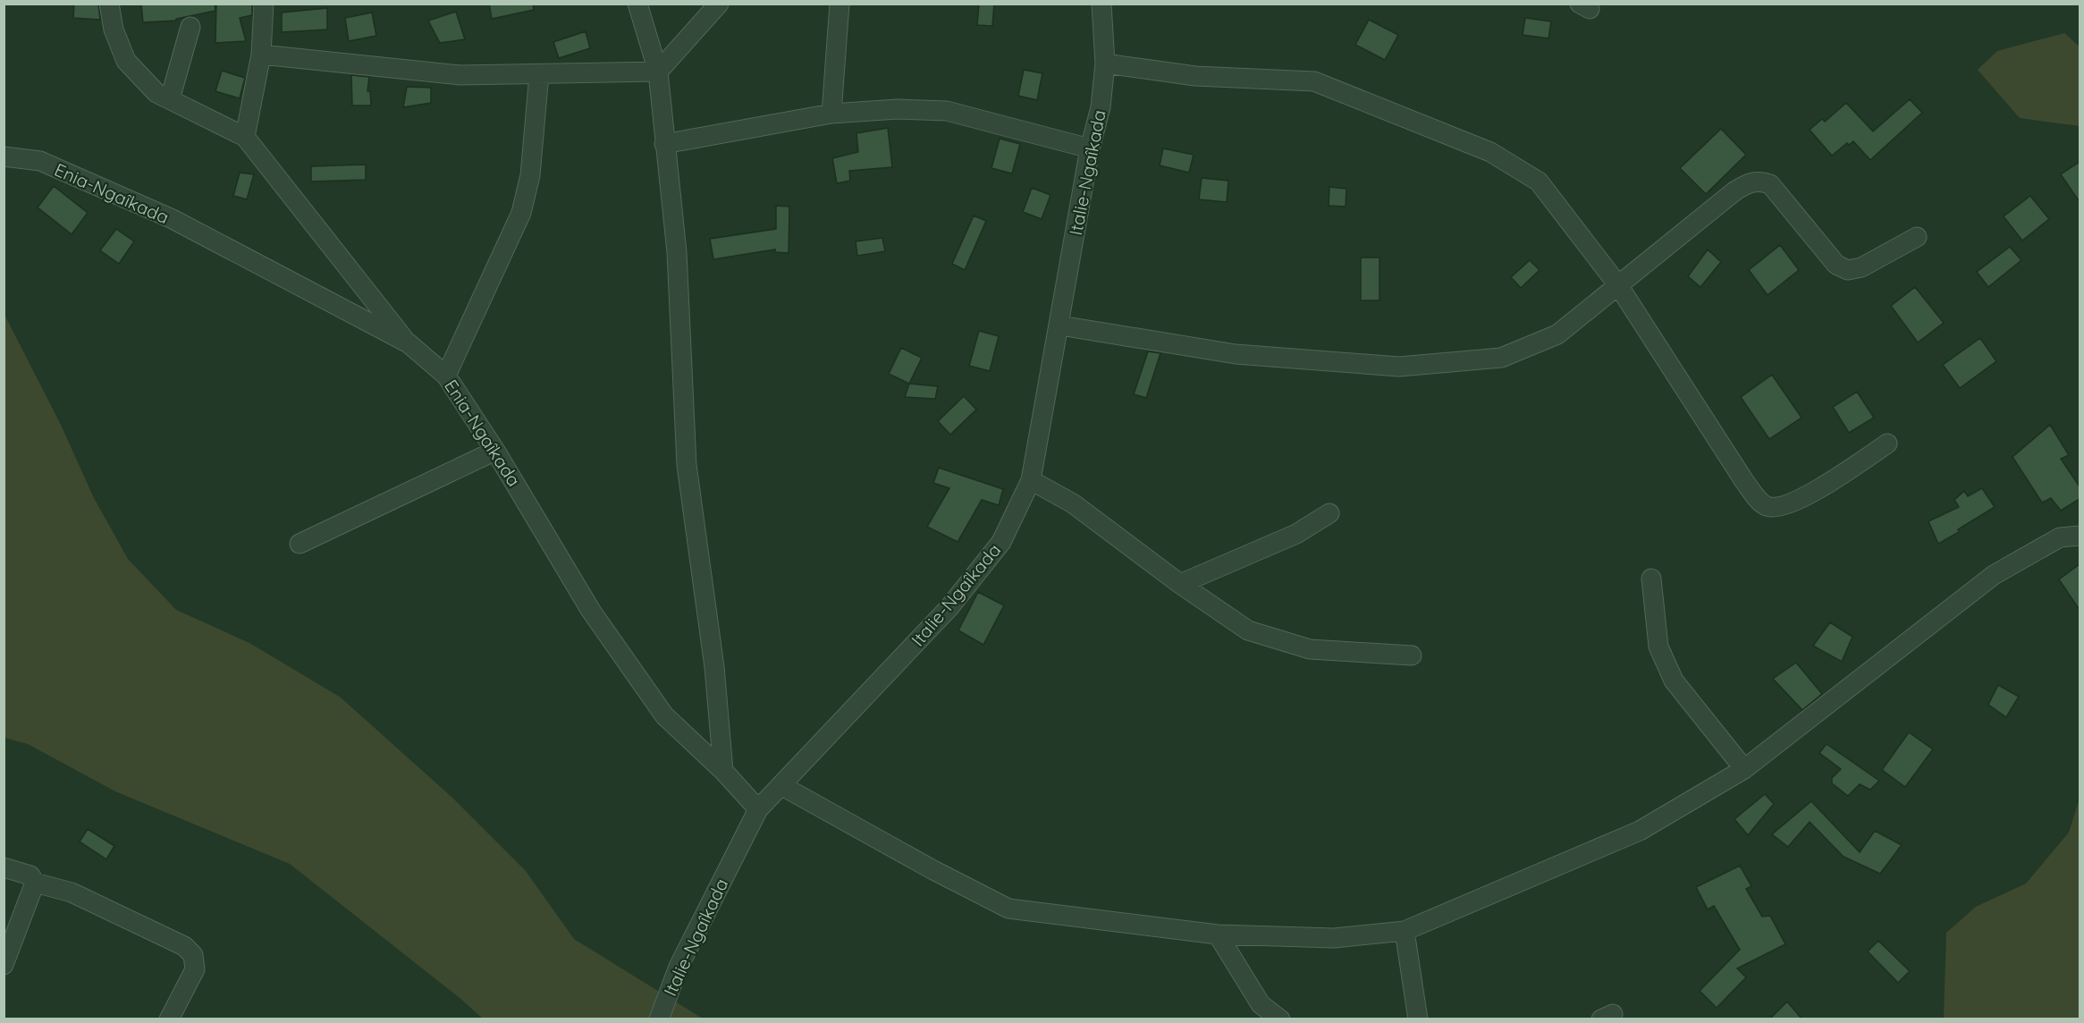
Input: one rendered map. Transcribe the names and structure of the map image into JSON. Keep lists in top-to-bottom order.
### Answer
{
  "streets": {
    "street": ["Italie-Ngaîkada", "Enia-Ngaîkada"]
  },
  "crossings": [
    ["Italie-Ngaîkada", "Enia-Ngaîkada"]
  ]
}
